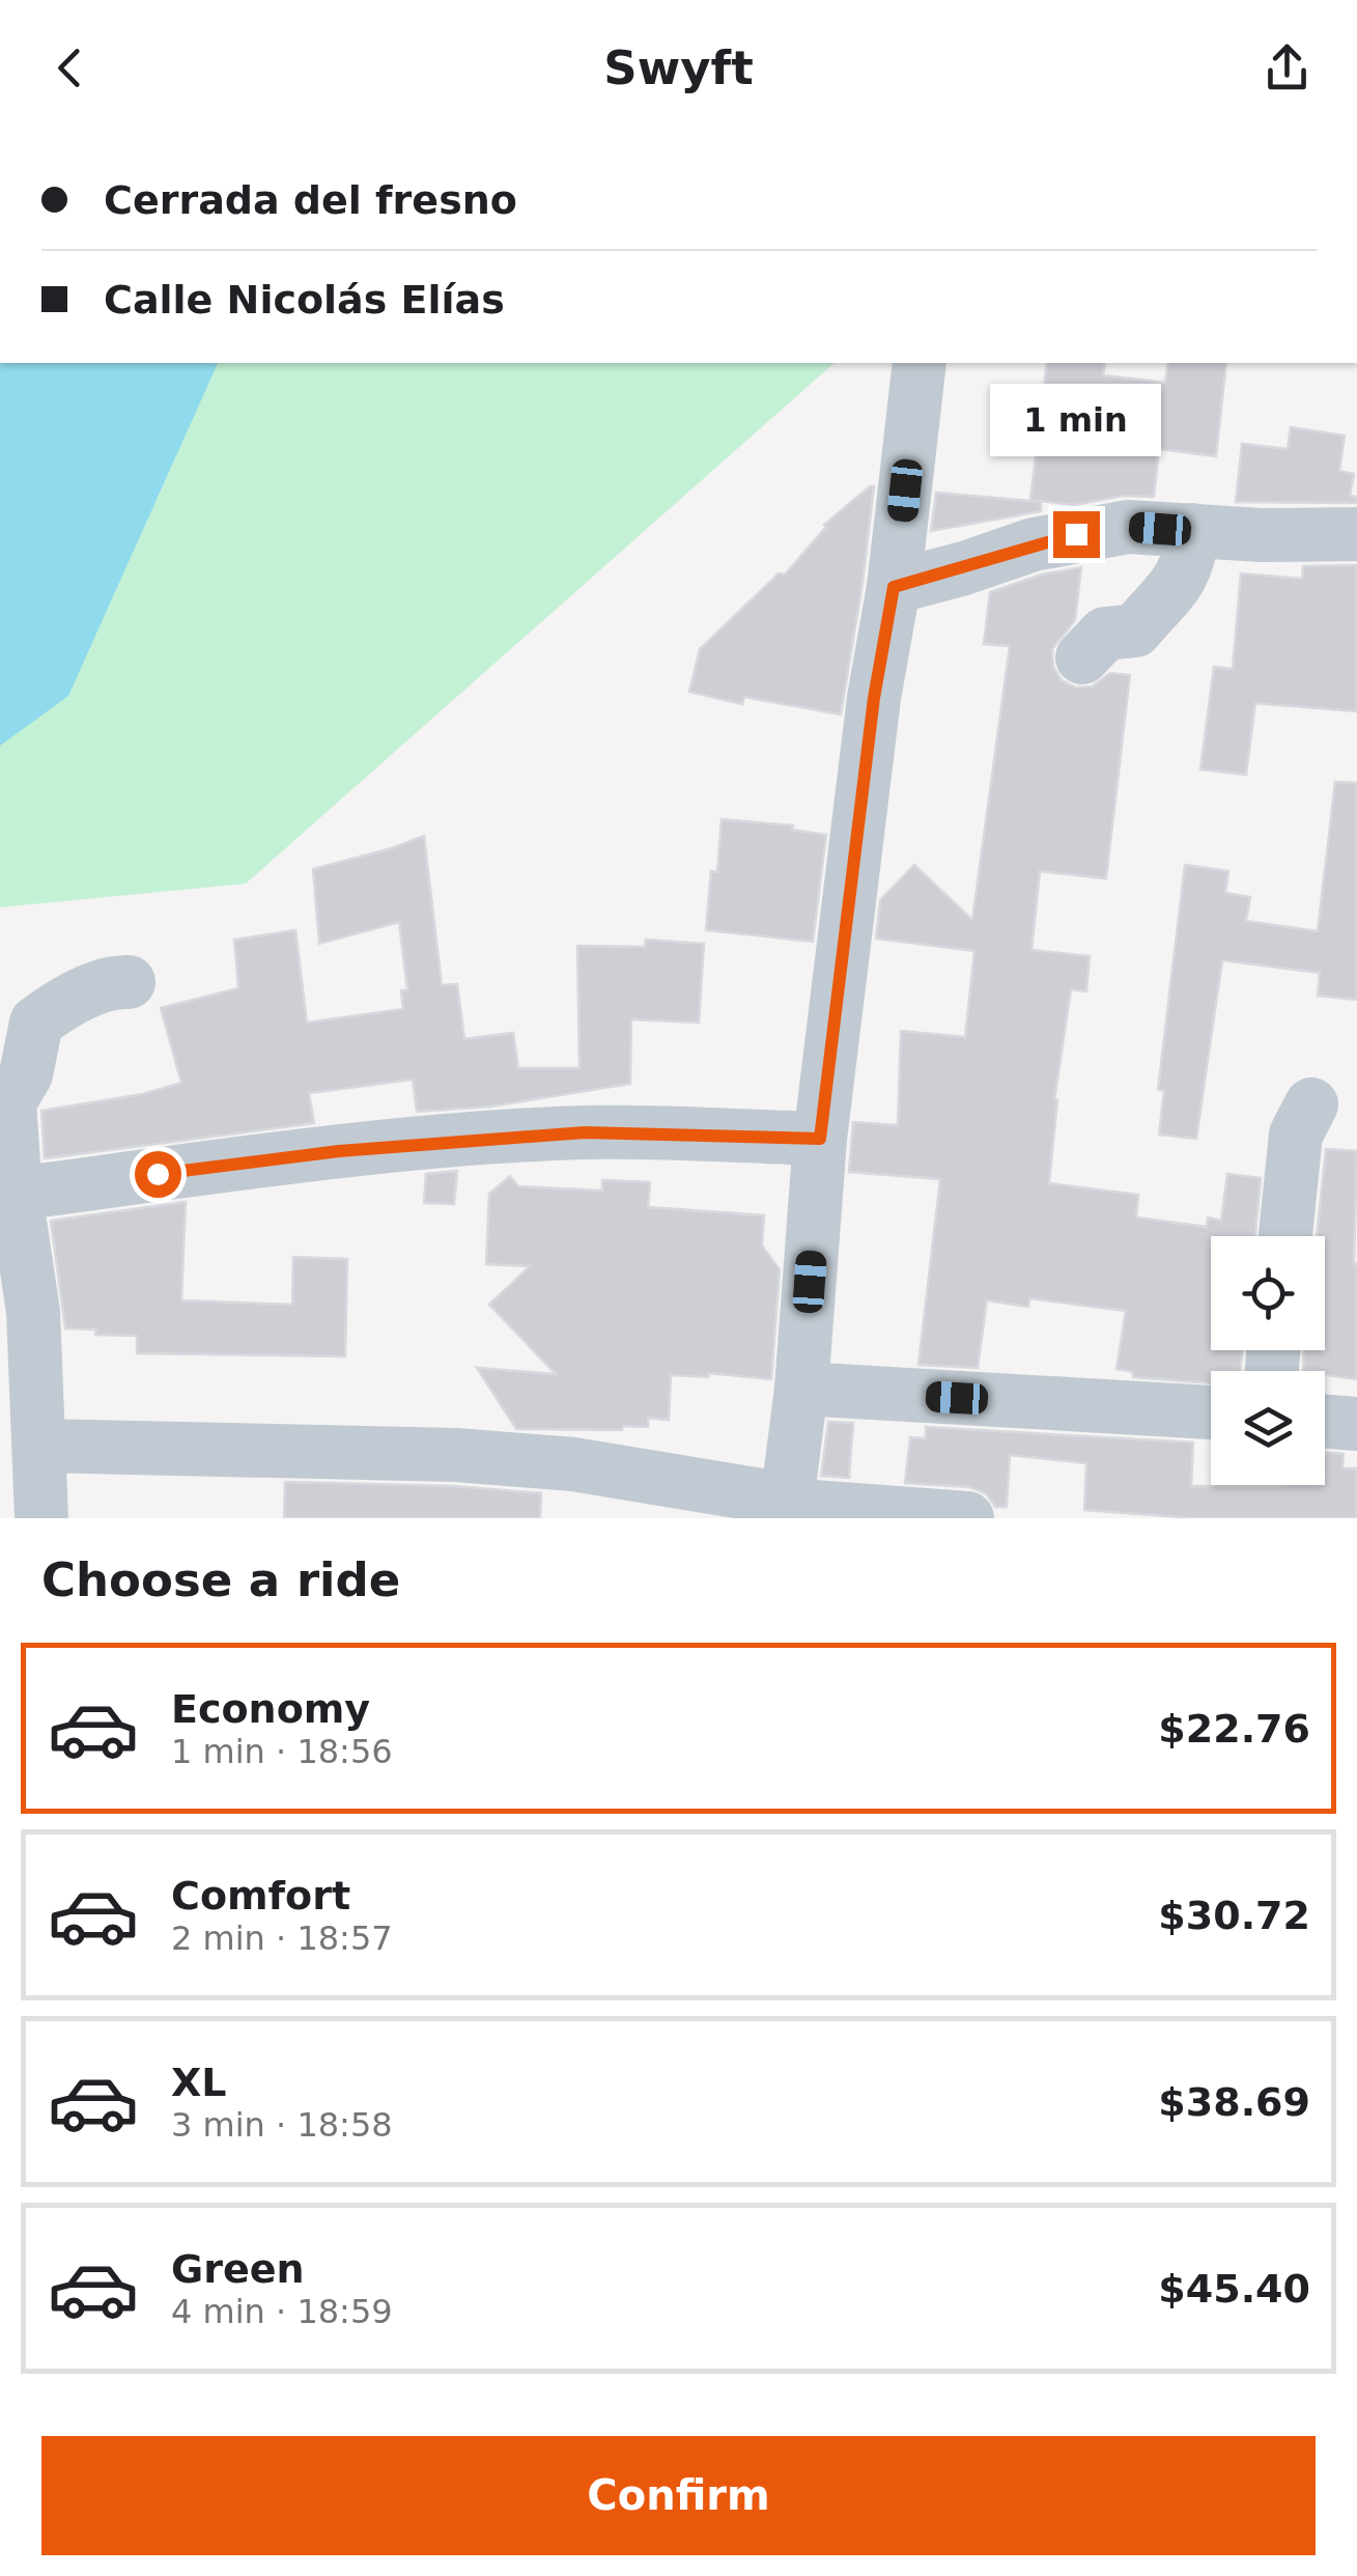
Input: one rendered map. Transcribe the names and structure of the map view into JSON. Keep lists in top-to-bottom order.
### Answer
{
  "page": {
    "header": "Swyft",
    "banner": ["Cerrada del fresno", "Calle Nicolás Elías"],
    "bubble": "1 min",
    "heading": "Choose a ride",
    "list": [
      {
        "name": "Economy",
        "note": "1 min · 18:56",
        "value": "$22.76"
      },
      {
        "name": "Comfort",
        "note": "2 min · 18:57",
        "value": "$30.72"
      },
      {
        "name": "XL",
        "note": "3 min · 18:58",
        "value": "$38.69"
      },
      {
        "name": "Green",
        "note": "4 min · 18:59",
        "value": "$45.40"
      }
    ],
    "buttons": "Confirm"
  }
}
